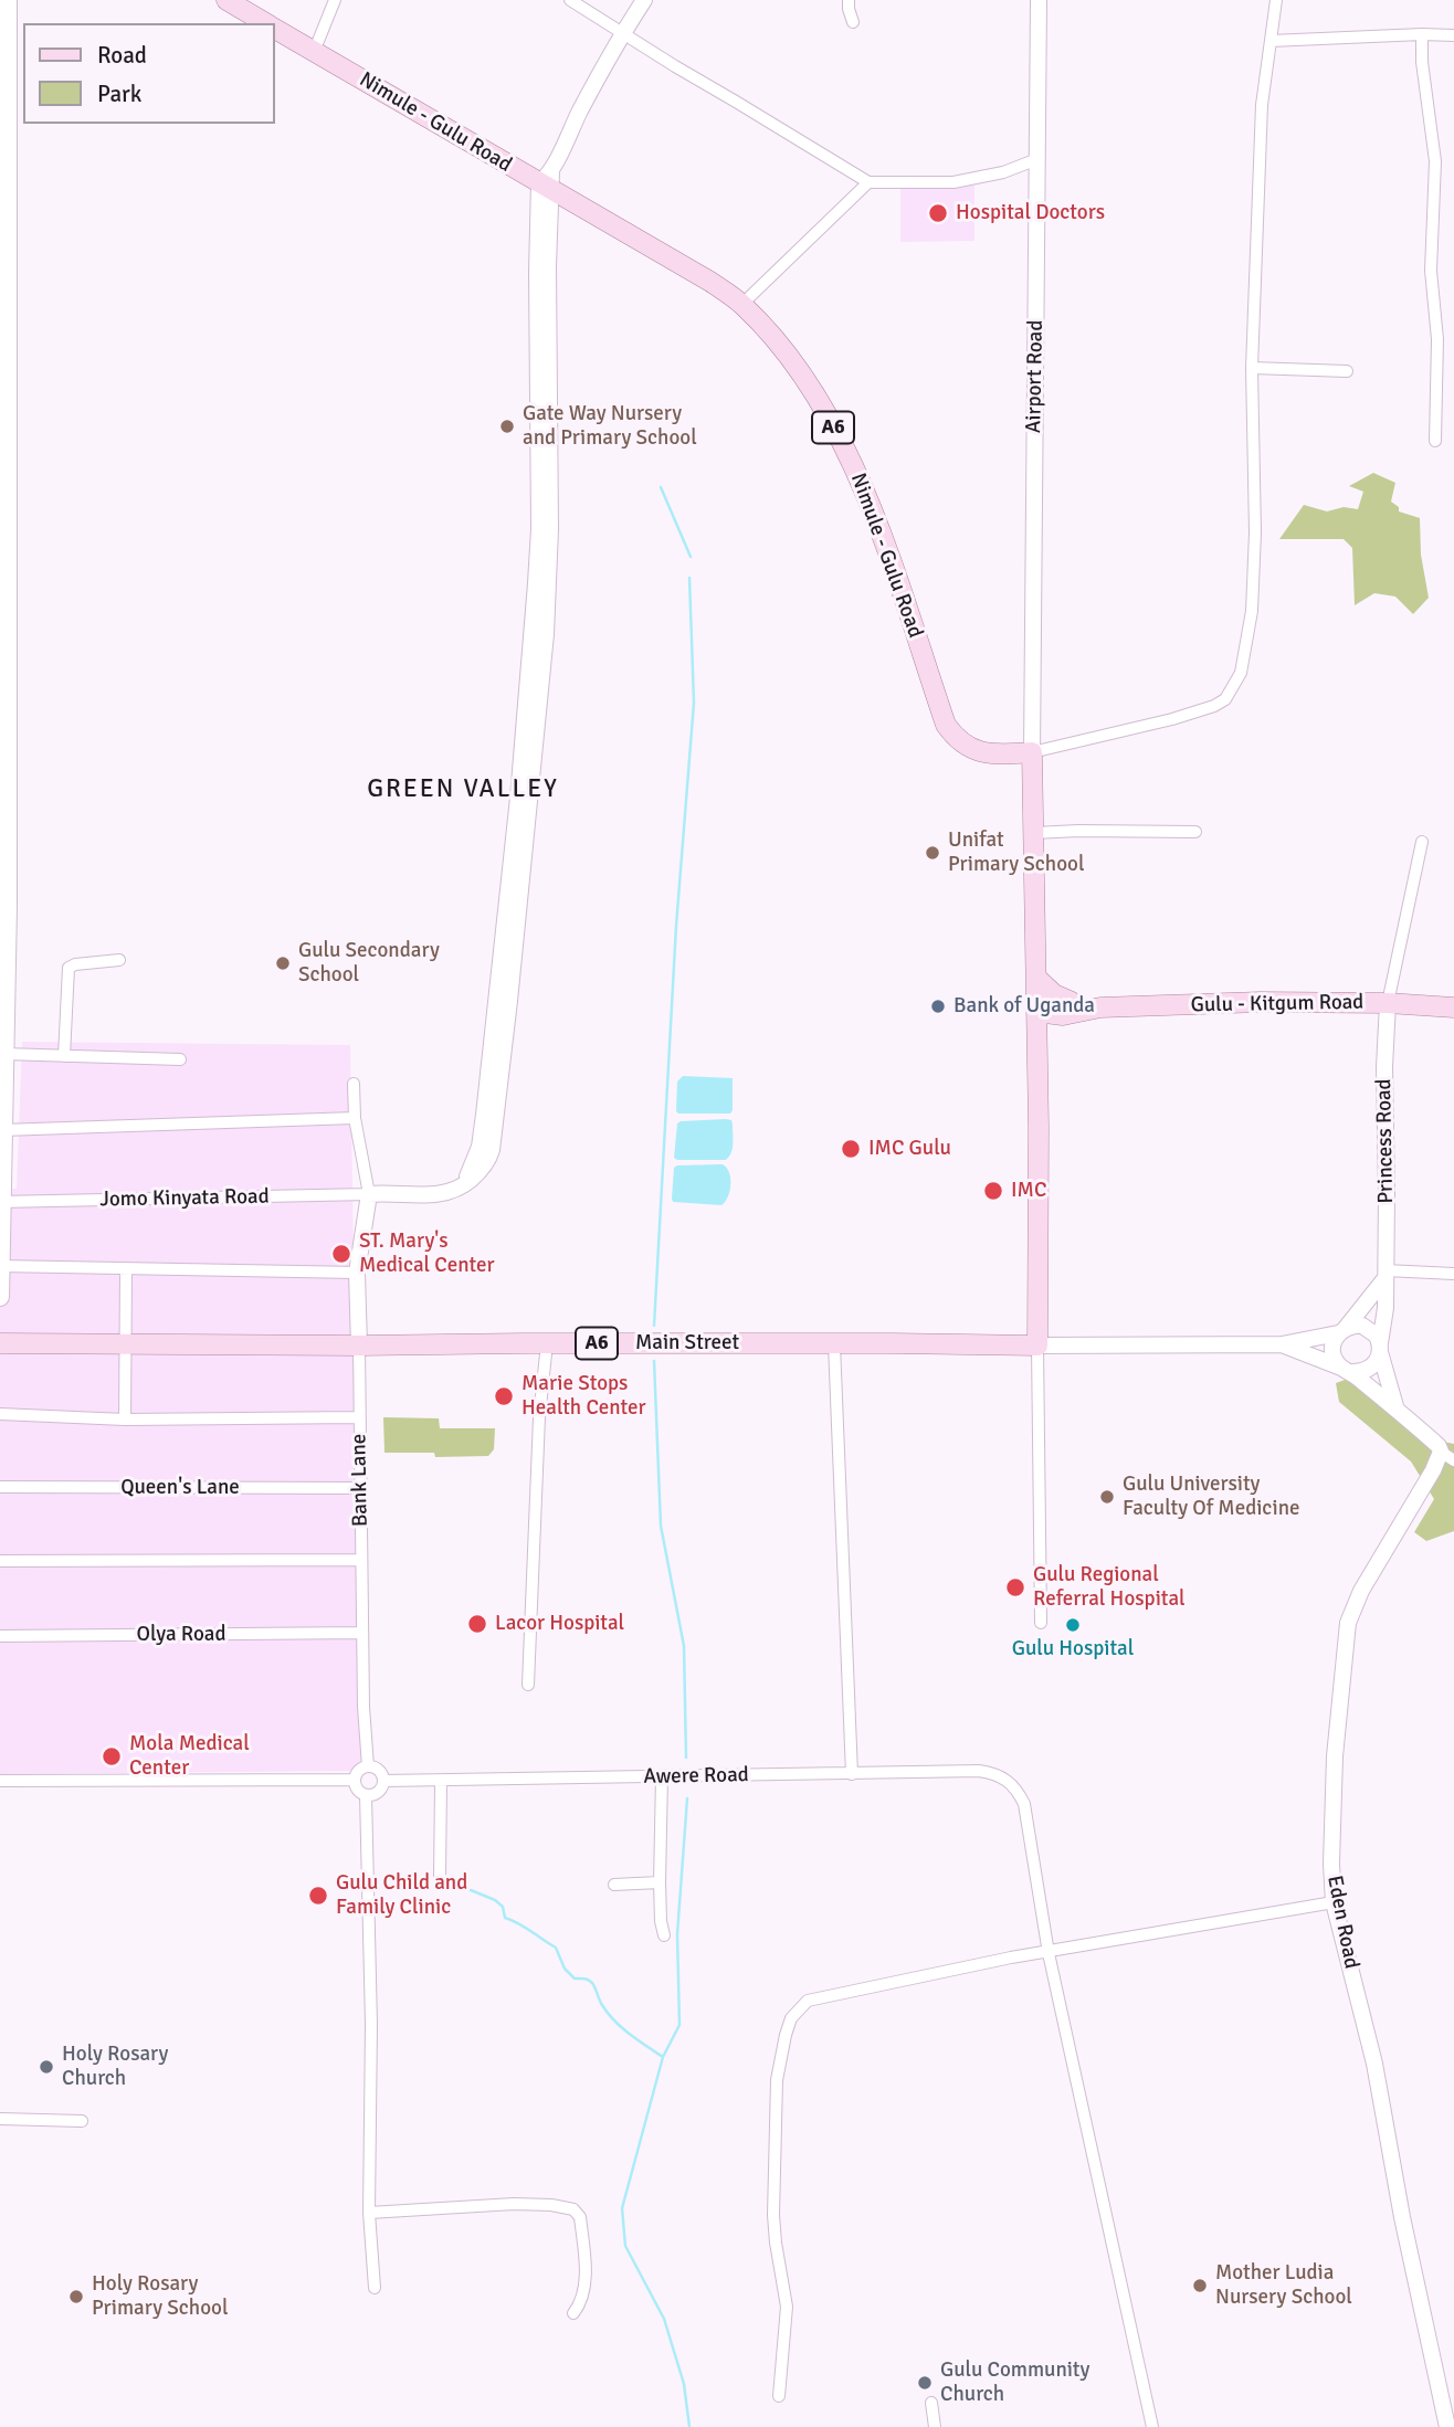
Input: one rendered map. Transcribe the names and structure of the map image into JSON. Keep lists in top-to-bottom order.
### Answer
{
  "streets": {
    "main road": [
      "Nimule - Gulu Road",
      "A6",
      "Gulu - Kitgum Road",
      "Main Street"
    ],
    "street": [
      "Airport Road",
      "Princess Road",
      "Jomo Kinyata Road",
      "Bank Lane",
      "Queen's Lane",
      "Olya Road",
      "Awere Road",
      "Eden Road"
    ]
  },
  "crossings": [
    ["Nimule - Gulu Road", "Airport Road"],
    ["Gulu - Kitgum Road", "Princess Road"],
    ["Princess Road", "Eden Road"],
    ["Jomo Kinyata Road", "Bank Lane"],
    ["Main Street", "Bank Lane"],
    ["Main Street", "Eden Road"],
    ["Bank Lane", "Queen's Lane"],
    ["Bank Lane", "Olya Road"],
    ["Bank Lane", "Awere Road"]
  ],
  "districts": ["GREEN VALLEY"],
  "places": [
    "Hospital Doctors",
    "Gate Way Nursery and Primary School",
    "Unifat Primary School",
    "Gulu Secondary School",
    "Bank of Uganda",
    "IMC Gulu",
    "IMC",
    "ST. Mary's Medical Center",
    "Marie Stops Health Center",
    "Gulu University Faculty Of Medicine",
    "Gulu Regional Referral Hospital",
    "Lacor Hospital",
    "Gulu Hospital",
    "Mola Medical Center",
    "Gulu Child and Family Clinic",
    "Holy Rosary Church",
    "Mother Ludia Nursery School",
    "Holy Rosary Primary School",
    "Gulu Community Church"
  ],
  "legend": ["Road", "Park"]
}
